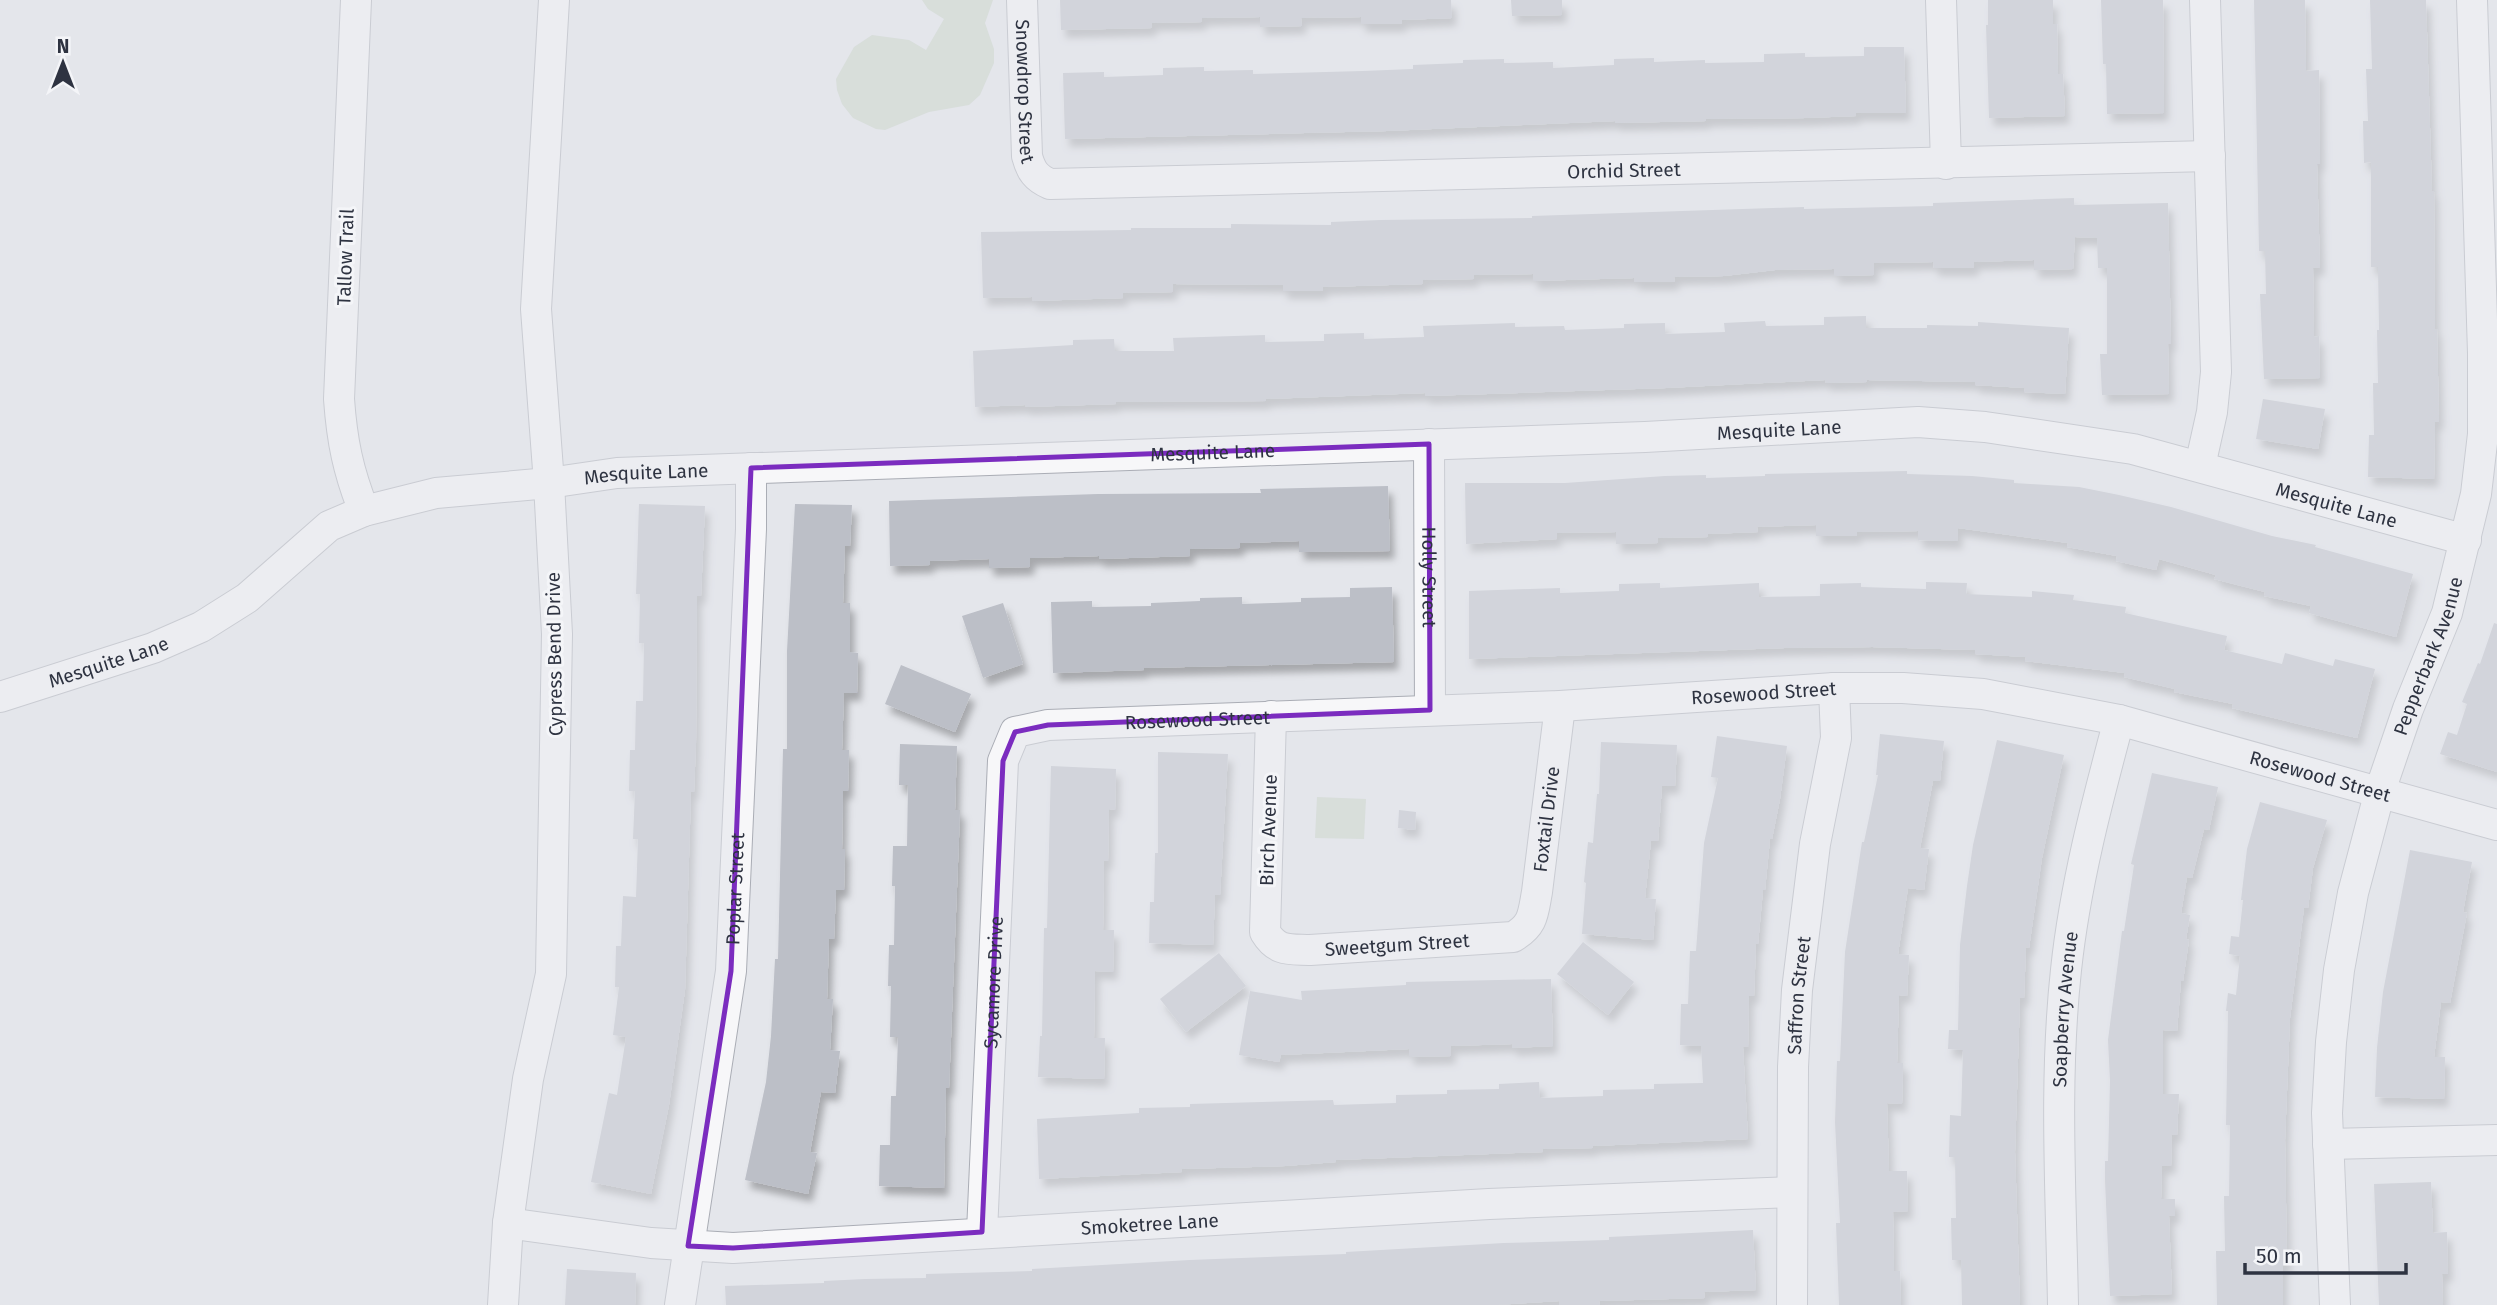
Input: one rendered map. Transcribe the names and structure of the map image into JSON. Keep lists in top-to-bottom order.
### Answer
{
  "streets": {
    "street": [
      "Snowdrop Street",
      "Orchid Street",
      "Tallow Trail",
      "Mesquite Lane",
      "Holly Street",
      "Cypress Bend Drive",
      "Pepperbark Avenue",
      "Rosewood Street",
      "Foxtail Drive",
      "Birch Avenue",
      "Poplar Street",
      "Sweetgum Street",
      "Sycamore Drive",
      "Saffron Street",
      "Soapberry Avenue",
      "Smoketree Lane"
    ]
  },
  "crossings": [
    ["Snowdrop Street", "Orchid Street"],
    ["Tallow Trail", "Mesquite Lane"],
    ["Mesquite Lane", "Holly Street"],
    ["Mesquite Lane", "Cypress Bend Drive"],
    ["Mesquite Lane", "Pepperbark Avenue"],
    ["Mesquite Lane", "Poplar Street"],
    ["Holly Street", "Rosewood Street"],
    ["Cypress Bend Drive", "Smoketree Lane"],
    ["Pepperbark Avenue", "Rosewood Street"],
    ["Rosewood Street", "Foxtail Drive"],
    ["Rosewood Street", "Birch Avenue"],
    ["Rosewood Street", "Sycamore Drive"],
    ["Rosewood Street", "Saffron Street"],
    ["Rosewood Street", "Soapberry Avenue"],
    ["Foxtail Drive", "Sweetgum Street"],
    ["Birch Avenue", "Sweetgum Street"],
    ["Poplar Street", "Smoketree Lane"],
    ["Sycamore Drive", "Smoketree Lane"],
    ["Saffron Street", "Smoketree Lane"]
  ],
  "scale_bar": "50 m",
  "north": "top"
}
